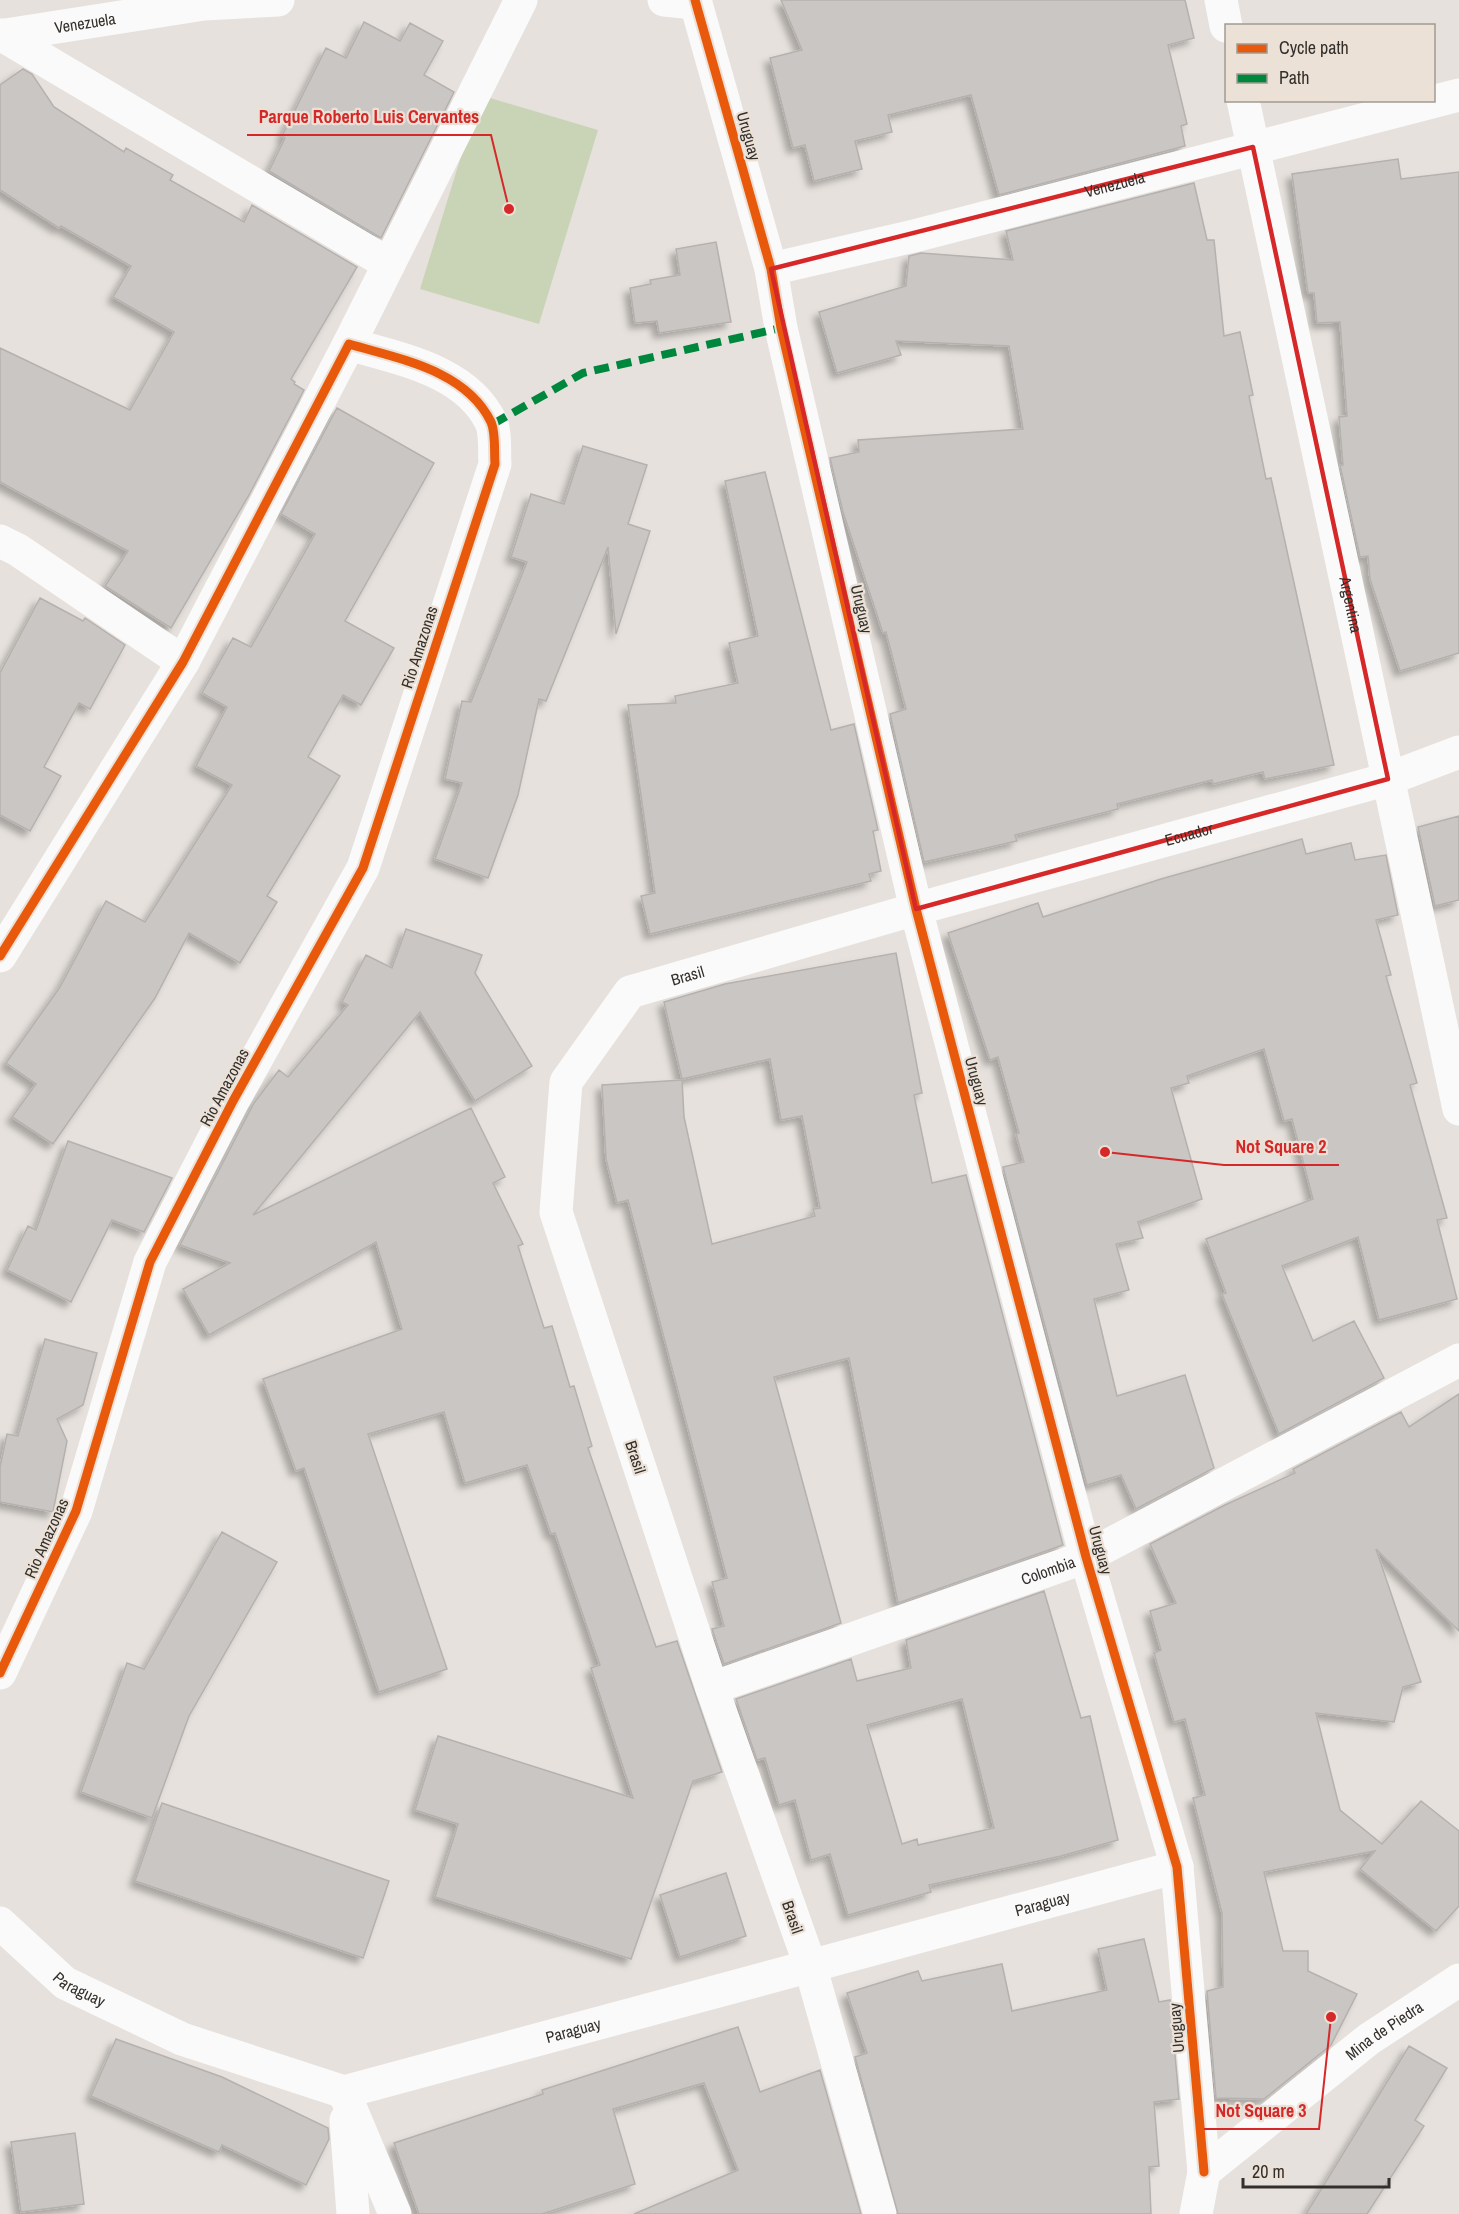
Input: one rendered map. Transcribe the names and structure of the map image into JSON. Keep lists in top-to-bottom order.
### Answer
{
  "streets": {
    "street": [
      "Venezuela",
      "Uruguay",
      "Argentina",
      "Rio Amazonas",
      "Ecuador",
      "Brasil",
      "Colombia",
      "Paraguay",
      "Mina de Piedra"
    ]
  },
  "crossings": [
    ["Venezuela", "Uruguay"],
    ["Venezuela", "Argentina"],
    ["Uruguay", "Ecuador"],
    ["Uruguay", "Brasil"],
    ["Uruguay", "Colombia"],
    ["Uruguay", "Paraguay"],
    ["Uruguay", "Mina de Piedra"],
    ["Argentina", "Ecuador"],
    ["Ecuador", "Brasil"],
    ["Brasil", "Colombia"],
    ["Brasil", "Paraguay"]
  ],
  "places": ["Parque Roberto Luis Cervantes", "Not Square 2", "Not Square 3"],
  "legend": ["Cycle path", "Path"],
  "scale_bar": "20 m"
}
